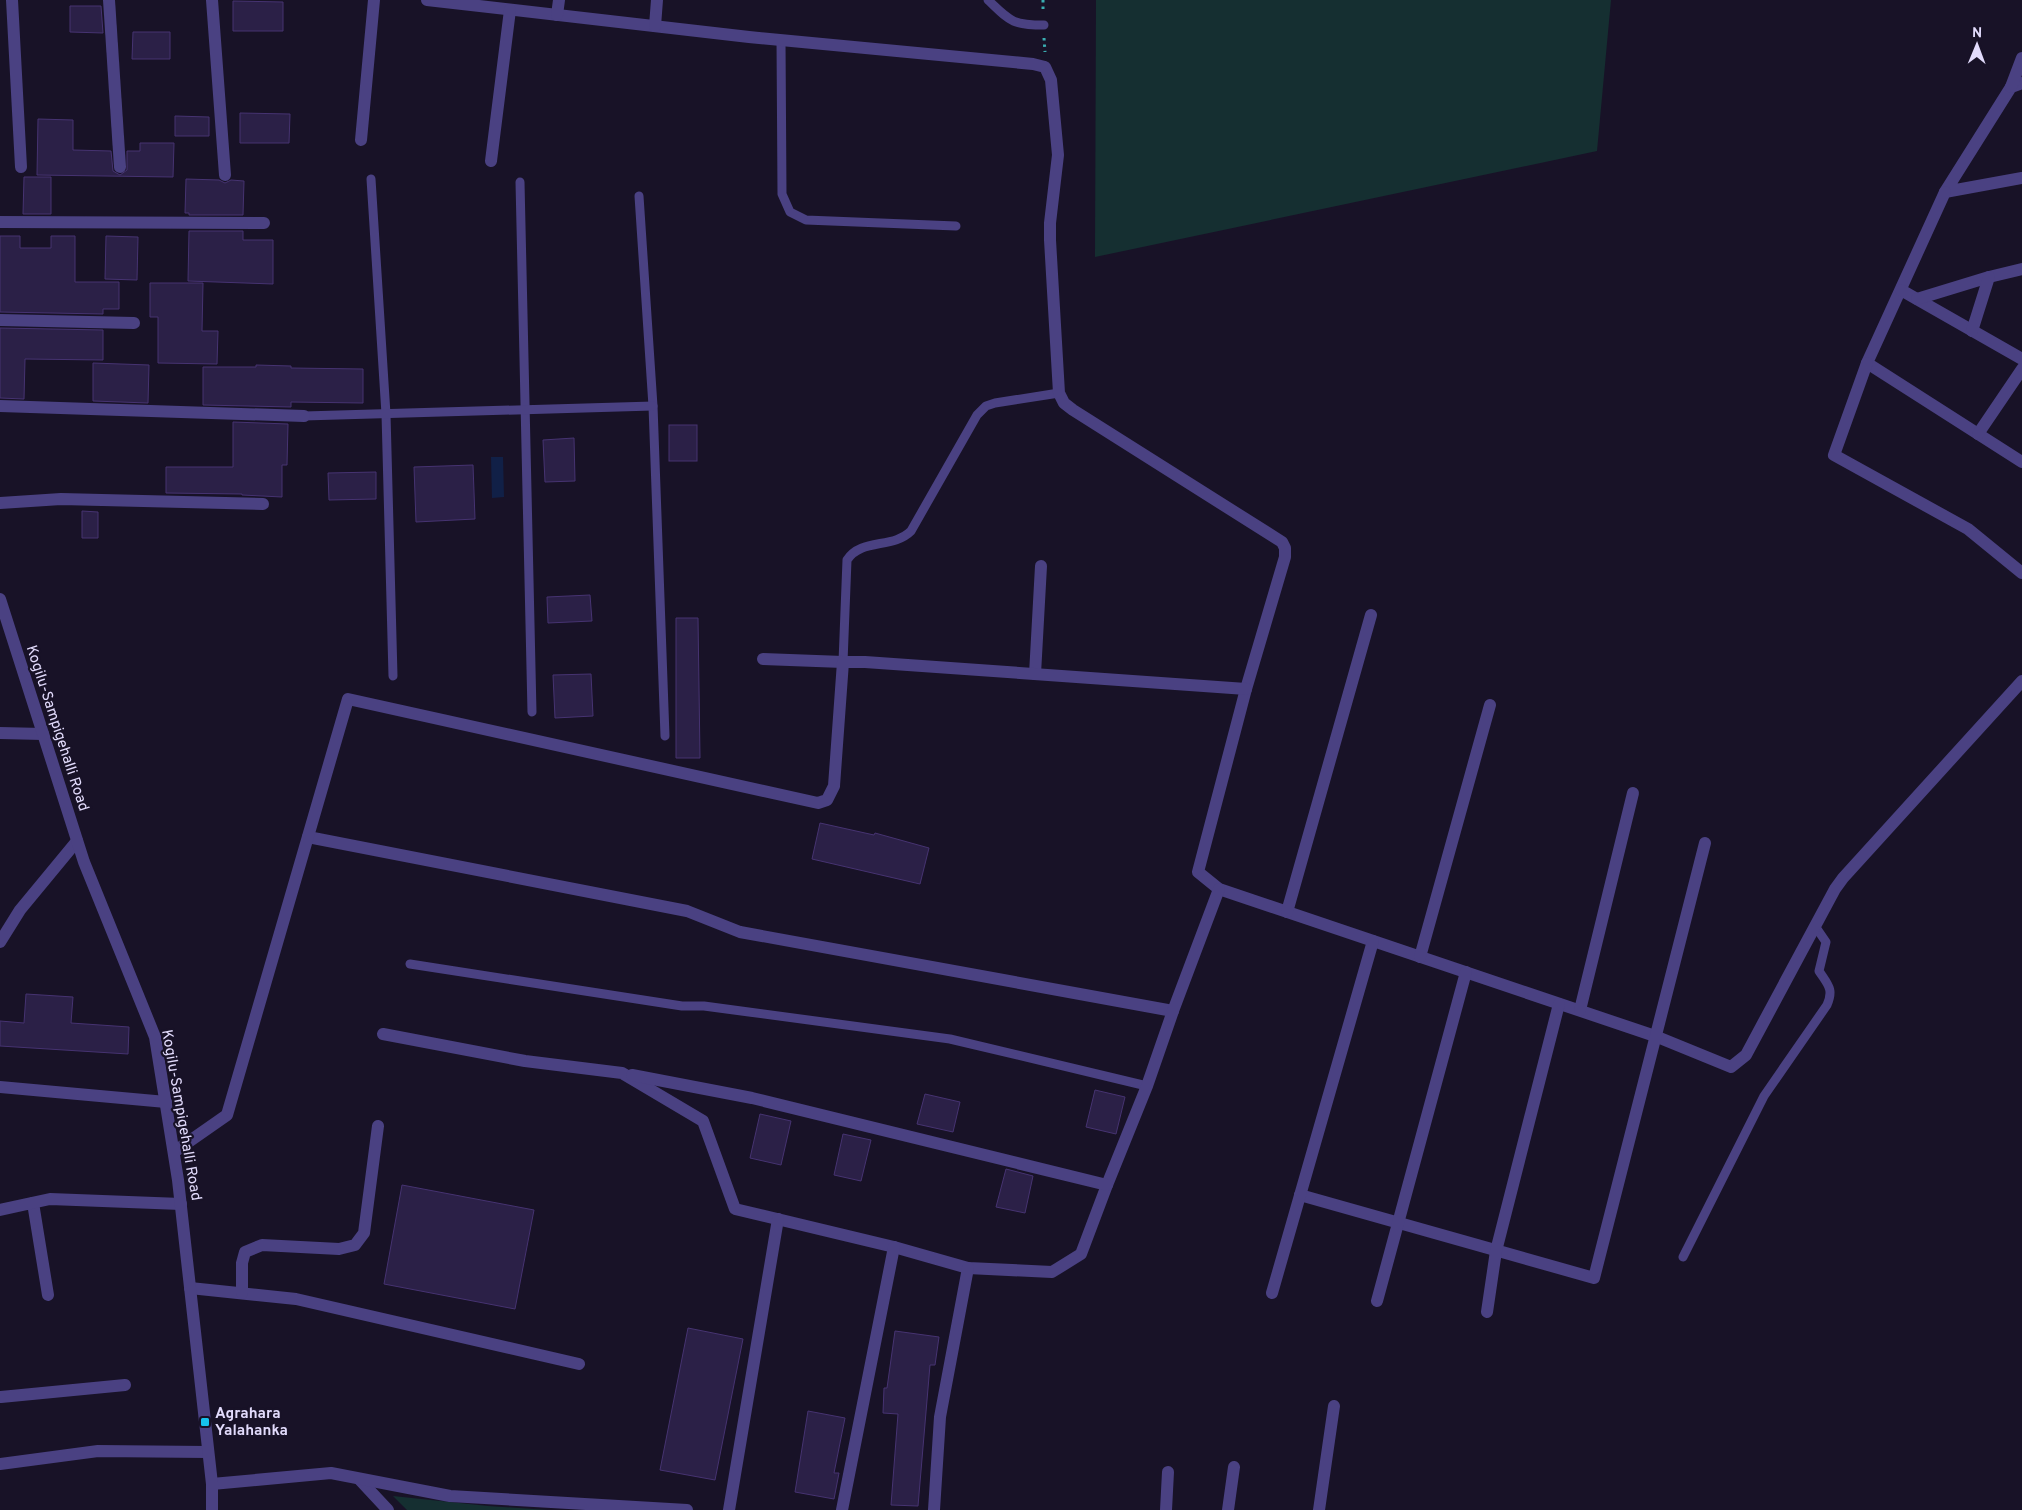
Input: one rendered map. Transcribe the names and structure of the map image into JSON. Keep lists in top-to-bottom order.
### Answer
{
  "streets": {
    "street": ["Kogilu-Sampigehalli Road"]
  },
  "places": {
    "transit": ["Agrahara Yalahanka"]
  },
  "north": "top"
}
